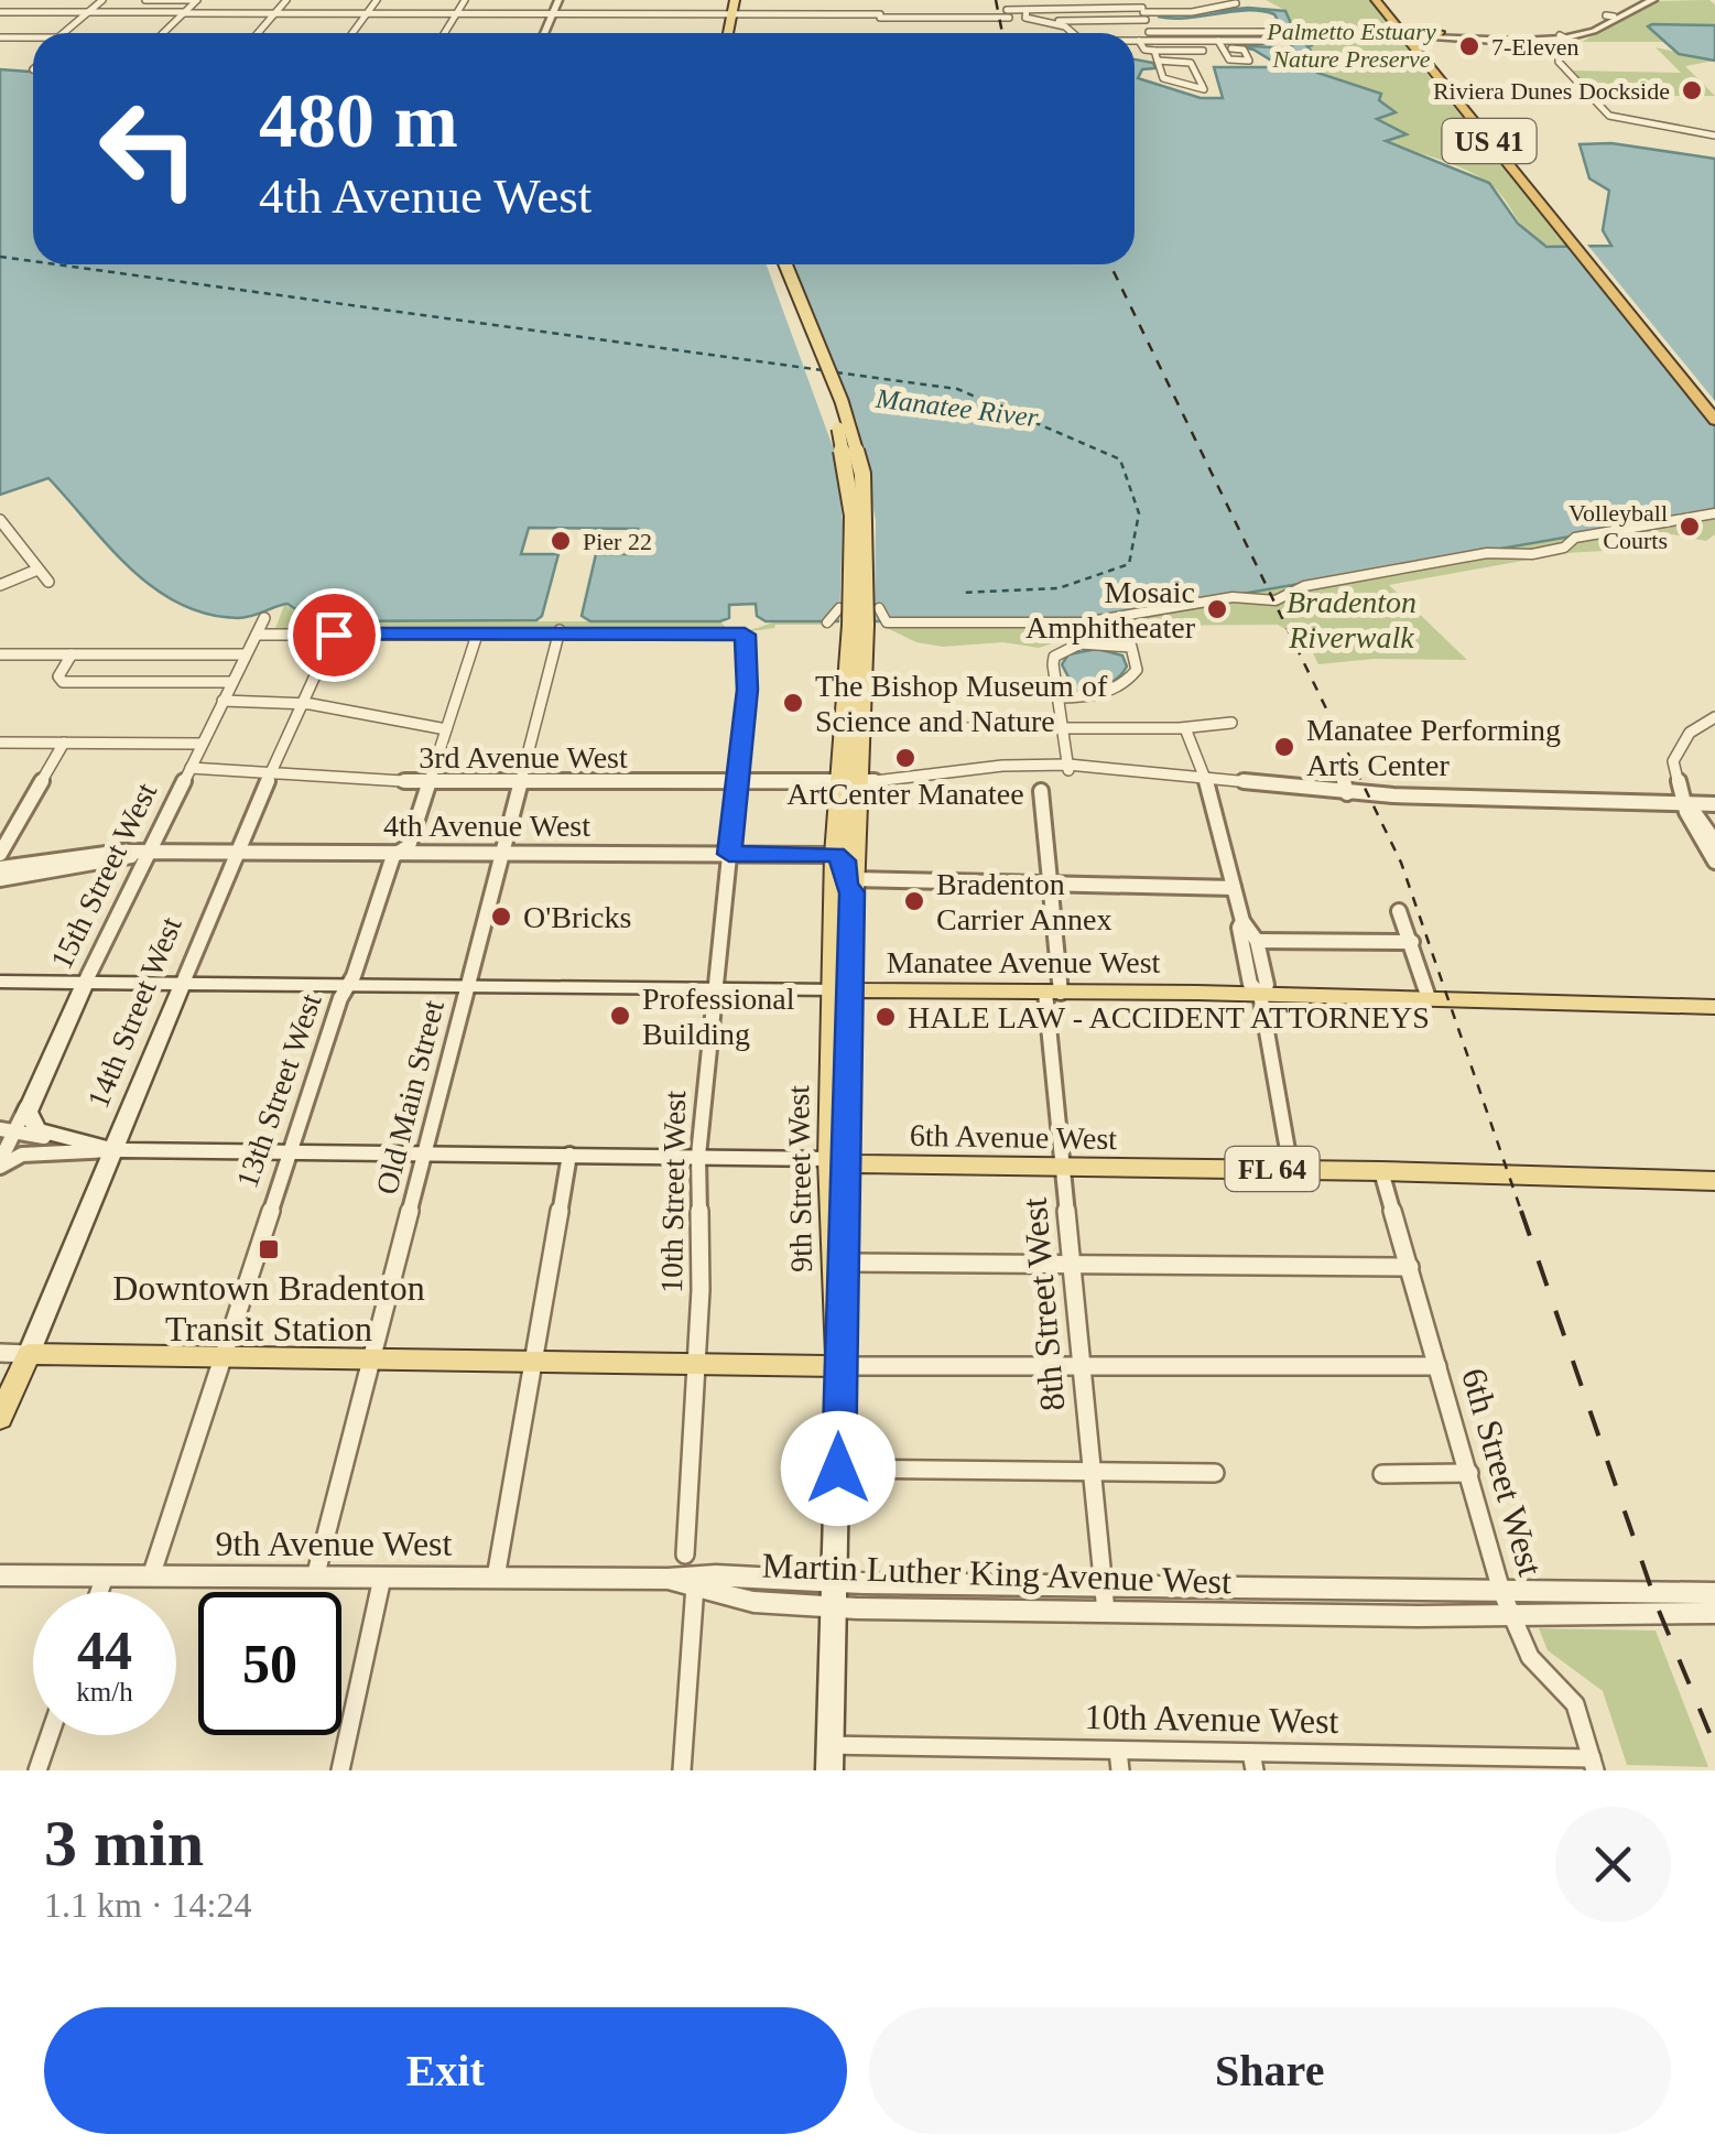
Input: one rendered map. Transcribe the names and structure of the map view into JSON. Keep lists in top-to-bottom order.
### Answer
{
  "streets": {
    "highway": ["US 41"],
    "main road": [
      "15th Street West",
      "Manatee Avenue West",
      "14th Street West",
      "6th Avenue West",
      "FL 64",
      "9th Street West"
    ],
    "street": [
      "3rd Avenue West",
      "4th Avenue West",
      "13th Street West",
      "Old Main Street",
      "10th Street West",
      "8th Street West",
      "6th Street West",
      "9th Avenue West",
      "Martin Luther King Avenue West",
      "10th Avenue West"
    ]
  },
  "crossings": [
    ["3rd Avenue West", "15th Street West"],
    ["3rd Avenue West", "14th Street West"],
    ["3rd Avenue West", "13th Street West"],
    ["3rd Avenue West", "Old Main Street"],
    ["3rd Avenue West", "9th Street West"],
    ["3rd Avenue West", "10th Street West"],
    ["4th Avenue West", "15th Street West"],
    ["4th Avenue West", "14th Street West"],
    ["4th Avenue West", "13th Street West"],
    ["4th Avenue West", "Old Main Street"],
    ["4th Avenue West", "9th Street West"],
    ["4th Avenue West", "10th Street West"],
    ["15th Street West", "Manatee Avenue West"],
    ["15th Street West", "6th Avenue West"],
    ["Manatee Avenue West", "14th Street West"],
    ["Manatee Avenue West", "13th Street West"],
    ["Manatee Avenue West", "Old Main Street"],
    ["Manatee Avenue West", "9th Street West"],
    ["Manatee Avenue West", "10th Street West"],
    ["Manatee Avenue West", "8th Street West"],
    ["14th Street West", "6th Avenue West"],
    ["13th Street West", "6th Avenue West"],
    ["13th Street West", "9th Avenue West"],
    ["Old Main Street", "6th Avenue West"],
    ["Old Main Street", "10th Street West"],
    ["Old Main Street", "9th Avenue West"],
    ["6th Avenue West", "9th Street West"],
    ["6th Avenue West", "10th Street West"],
    ["6th Avenue West", "8th Street West"],
    ["6th Avenue West", "6th Street West"],
    ["9th Street West", "Martin Luther King Avenue West"],
    ["9th Street West", "10th Avenue West"],
    ["10th Street West", "9th Avenue West"],
    ["10th Street West", "Martin Luther King Avenue West"],
    ["8th Street West", "Martin Luther King Avenue West"],
    ["6th Street West", "Martin Luther King Avenue West"],
    ["6th Street West", "10th Avenue West"],
    ["9th Avenue West", "Martin Luther King Avenue West"]
  ],
  "water": ["Manatee River"],
  "parks": ["Palmetto Estuary Nature Preserve", "Bradenton Riverwalk"],
  "places": {
    "other": [
      "7-Eleven",
      "Riviera Dunes Dockside",
      "Volleyball Courts",
      "Pier 22",
      "Mosaic Amphitheater",
      "The Bishop Museum of Science and Nature",
      "Manatee Performing Arts Center",
      "ArtCenter Manatee",
      "Bradenton Carrier Annex",
      "O'Bricks",
      "Professional Building",
      "HALE LAW - ACCIDENT ATTORNEYS"
    ],
    "transit": ["Downtown Bradenton Transit Station"]
  },
  "page": {
    "turn": ["480 m", "4th Avenue West"],
    "speed": "44 km/h",
    "limit": "50",
    "heading": ["3 min", "1.1 km · 14:24"],
    "buttons": ["Exit", "Share"]
  }
}
